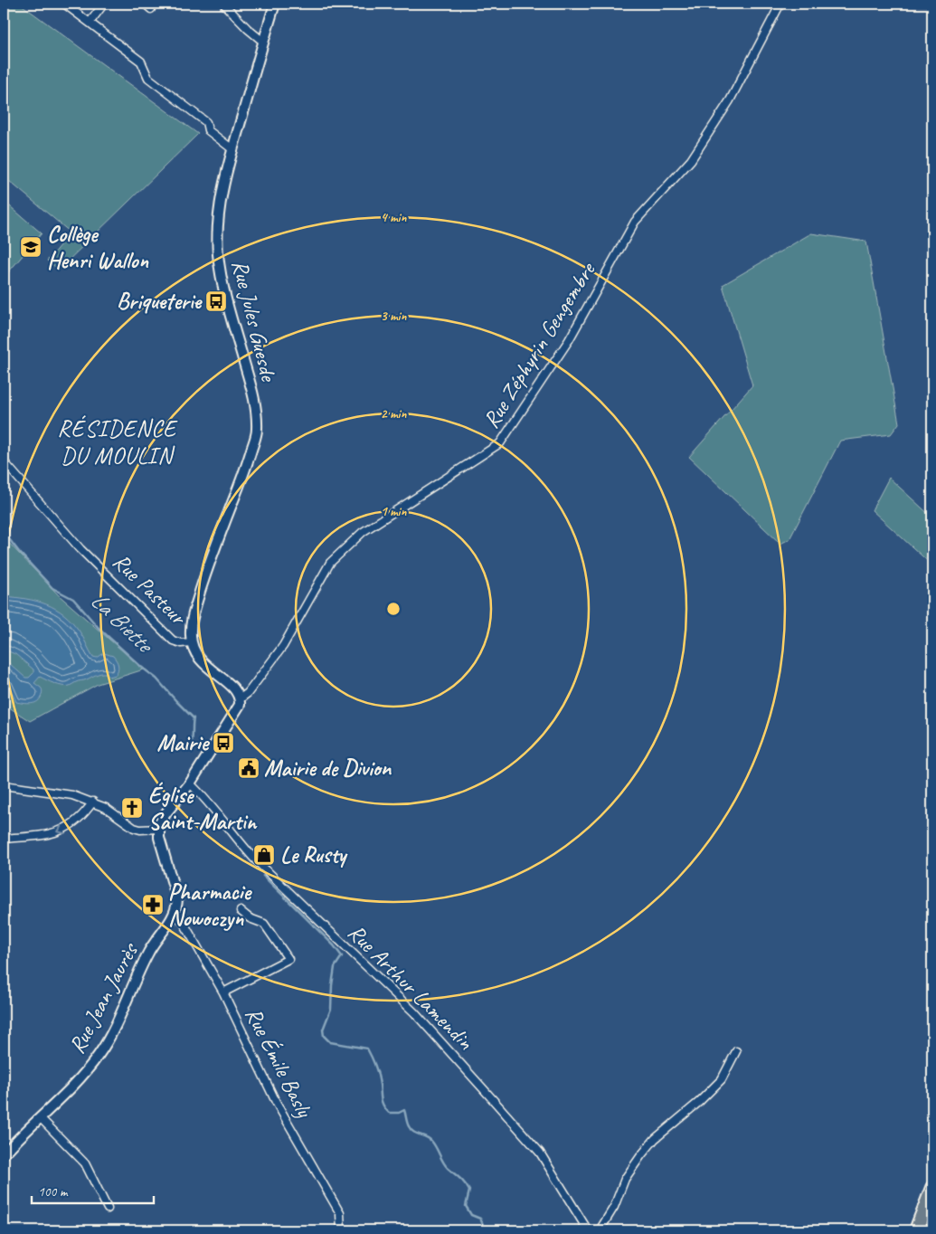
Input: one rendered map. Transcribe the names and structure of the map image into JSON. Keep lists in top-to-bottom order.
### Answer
{
  "streets": {
    "main road": ["Rue Jules Guesde", "Rue Pasteur", "Rue Jean Jaurès"],
    "street": ["Rue Zéphyrin Gengembre", "Rue Arthur Lamendin", "Rue Émile Basly"]
  },
  "crossings": [
    ["Rue Jules Guesde", "Rue Pasteur"],
    ["Rue Zéphyrin Gengembre", "Rue Pasteur"],
    ["Rue Jean Jaurès", "Rue Émile Basly"]
  ],
  "districts": ["RÉSIDENCE DU MOULIN"],
  "water": ["La Biette"],
  "places": {
    "school or university": ["Collège Henri Wallon"],
    "bus stop": ["Briqueterie", "Mairie"],
    "public building": ["Mairie de Divion"],
    "church": ["Église Saint-Martin"],
    "shop": ["Le Rusty"],
    "pharmacy": ["Pharmacie Nowoczyn"]
  },
  "scale_bar": "100 m",
  "rings": [
    "4 min",
    "3 min",
    "2 min",
    "1 min"
  ]
}
